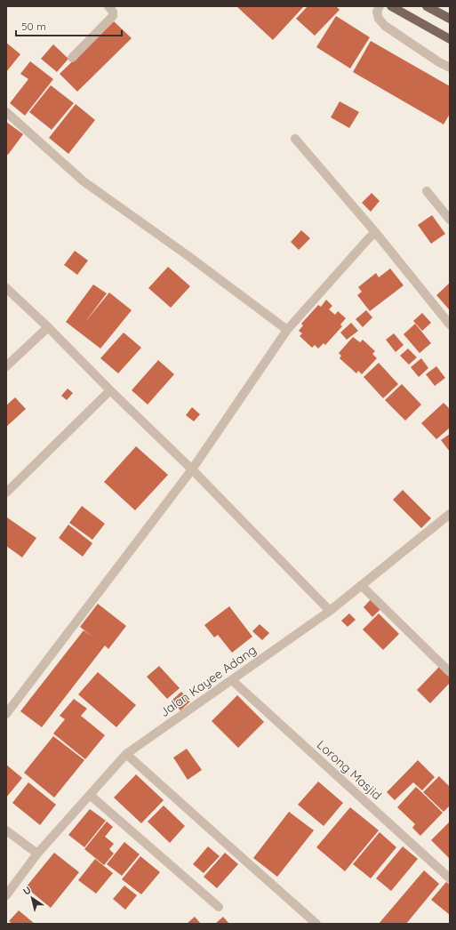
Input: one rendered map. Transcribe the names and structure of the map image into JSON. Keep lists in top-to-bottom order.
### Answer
{
  "streets": {
    "street": ["Jalan Kayee Adang", "Lorong Masjid"]
  },
  "crossings": [
    ["Jalan Kayee Adang", "Lorong Masjid"]
  ],
  "scale_bar": "50 m",
  "north": "top left"
}
